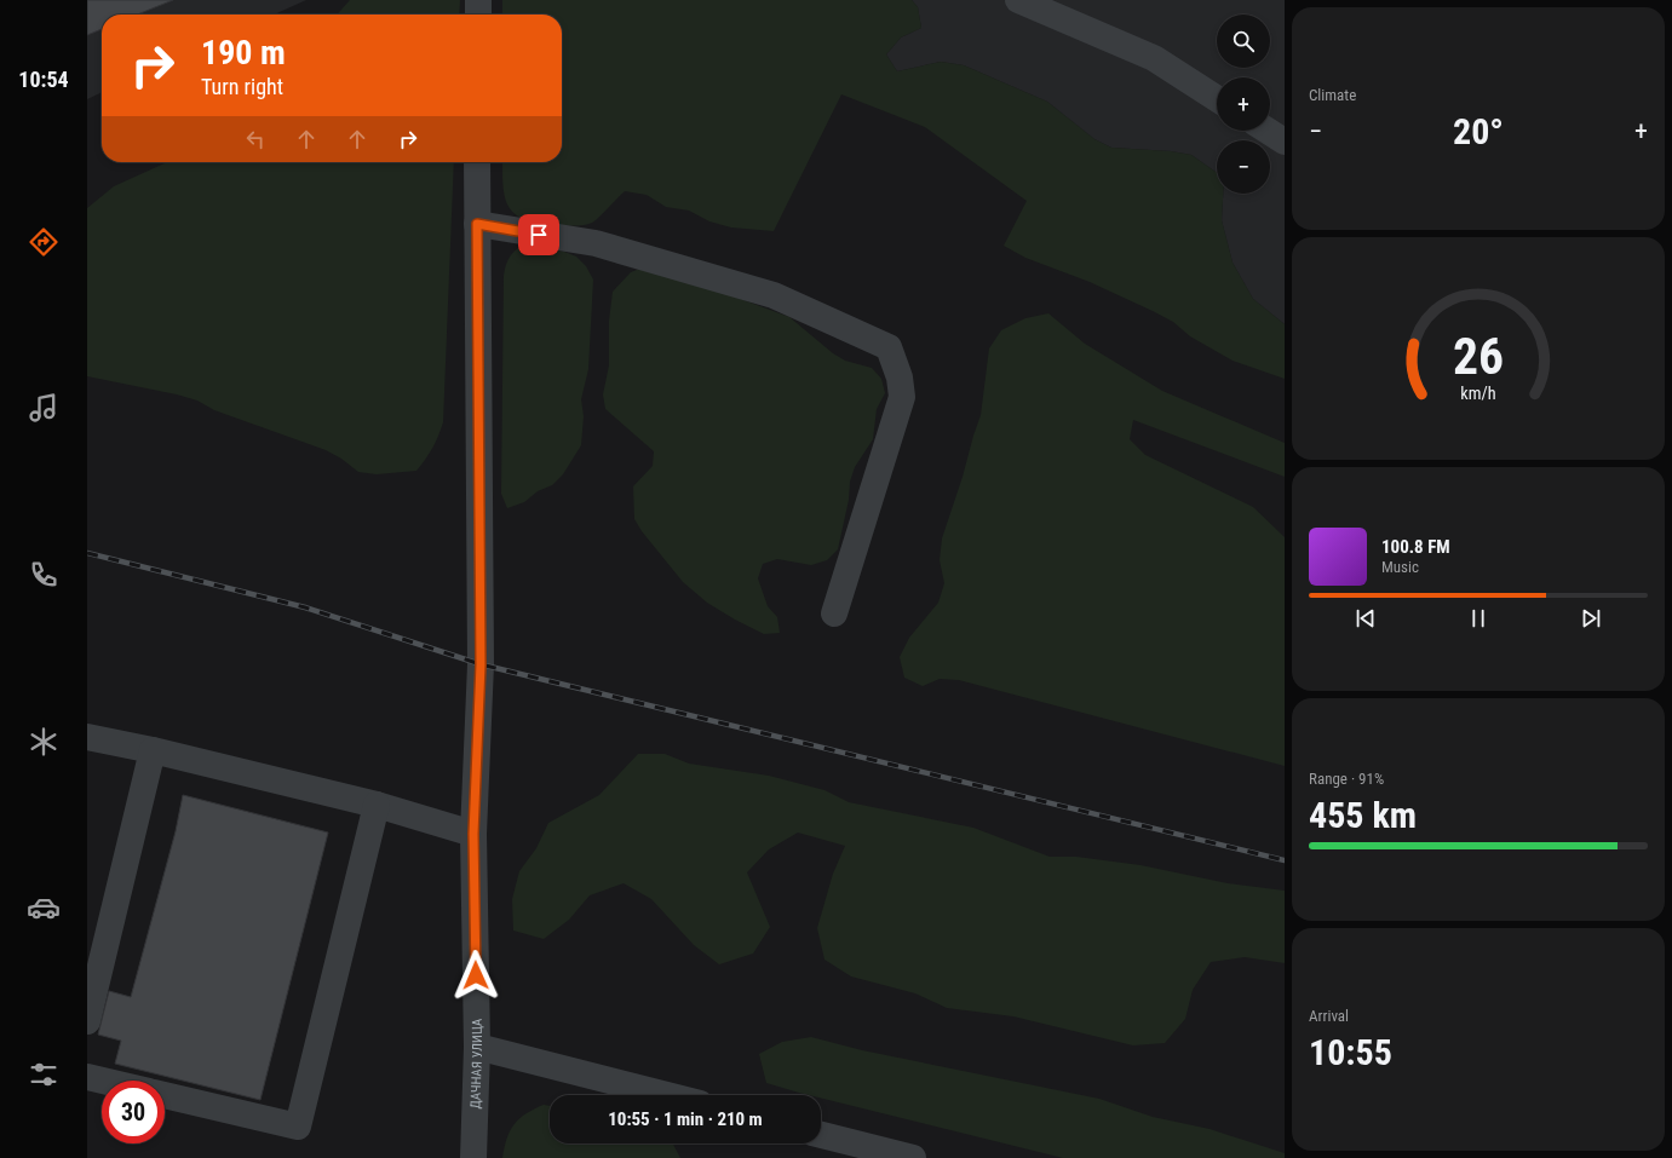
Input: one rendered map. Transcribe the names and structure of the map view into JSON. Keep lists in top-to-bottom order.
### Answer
{
  "streets": {
    "street": ["ДАЧНАЯ УЛИЦА"]
  },
  "page": {
    "tabs": "10:54",
    "tile": [
      "Climate",
      ["Range · 91%", "455 km"],
      ["Arrival", "10:55"]
    ],
    "map_buttons": ["+", "−"],
    "turn": ["190 m", "Turn right"],
    "heat": ["−", "20°", "+"],
    "song": ["100.8 FM", "Music"],
    "limit": "30",
    "trip": "10:55 · 1 min · 210 m",
    "gauge": ["26", "km/h"]
  }
}
